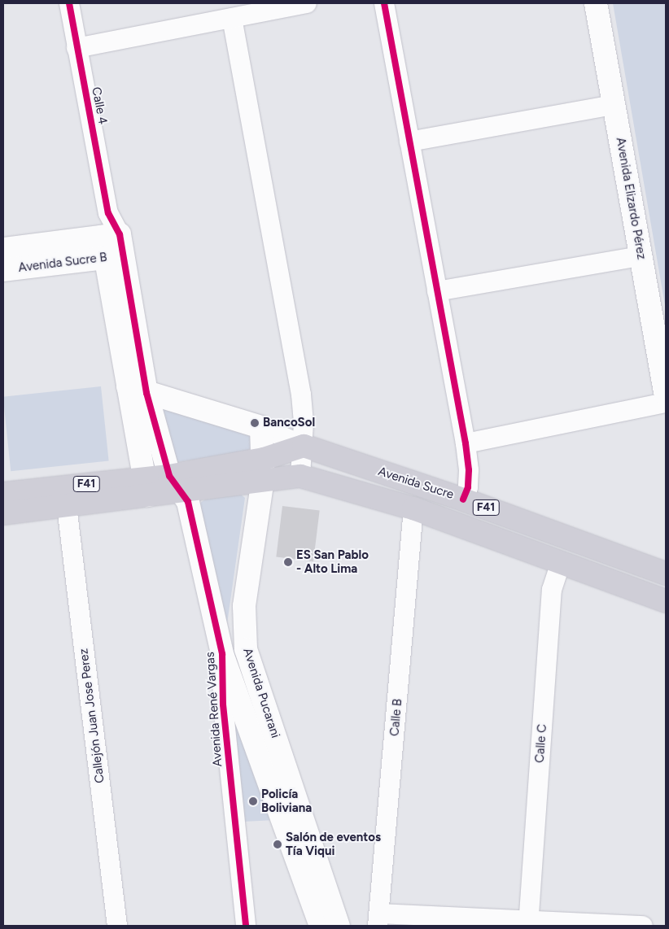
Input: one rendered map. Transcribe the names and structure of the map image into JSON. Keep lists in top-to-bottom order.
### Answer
{
  "streets": {
    "main road": ["Avenida Sucre", "F41"],
    "street": [
      "Calle 4",
      "Avenida Elizardo Pérez",
      "Avenida Sucre B",
      "Avenida Pucarani",
      "Avenida René Vargas",
      "Callejón Juan Jose Perez",
      "Calle B",
      "Calle C"
    ]
  },
  "crossings": [
    ["Calle 4", "Avenida Sucre B"],
    ["Avenida Sucre", "F41"],
    ["Avenida Sucre", "Calle B"],
    ["Avenida Sucre", "Calle C"],
    ["F41", "Avenida Pucarani"],
    ["F41", "Avenida René Vargas"],
    ["F41", "Callejón Juan Jose Perez"],
    ["F41", "Calle B"],
    ["Avenida Pucarani", "Avenida René Vargas"]
  ],
  "places": [
    "BancoSol",
    "ES San Pablo - Alto Lima",
    "Policía Boliviana",
    "Salón de eventos Tía Viqui"
  ]
}
